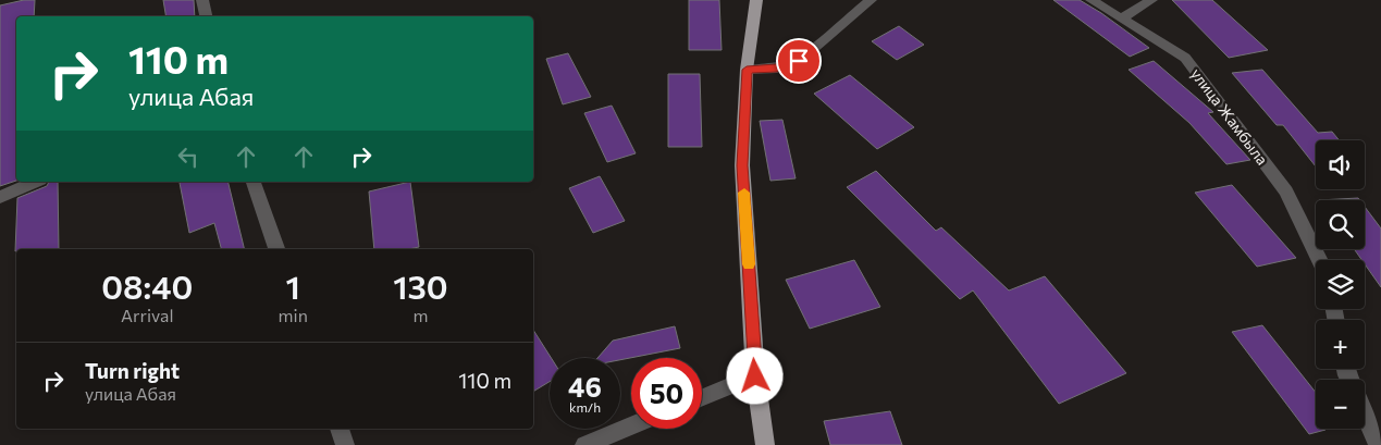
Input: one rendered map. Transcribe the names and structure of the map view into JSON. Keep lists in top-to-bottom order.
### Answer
{
  "streets": {
    "street": ["улица Жамбыла"]
  },
  "page": {
    "turn": ["110 m", "улица Абая"],
    "map_buttons": ["+", "−"],
    "eta": [
      "08:40",
      "Arrival",
      "1",
      "min",
      "130",
      "m"
    ],
    "list": [
      {
        "name": "Turn right",
        "note": "улица Абая",
        "value": "110 m"
      }
    ],
    "speed": "46 km/h",
    "limit": "50"
  }
}
